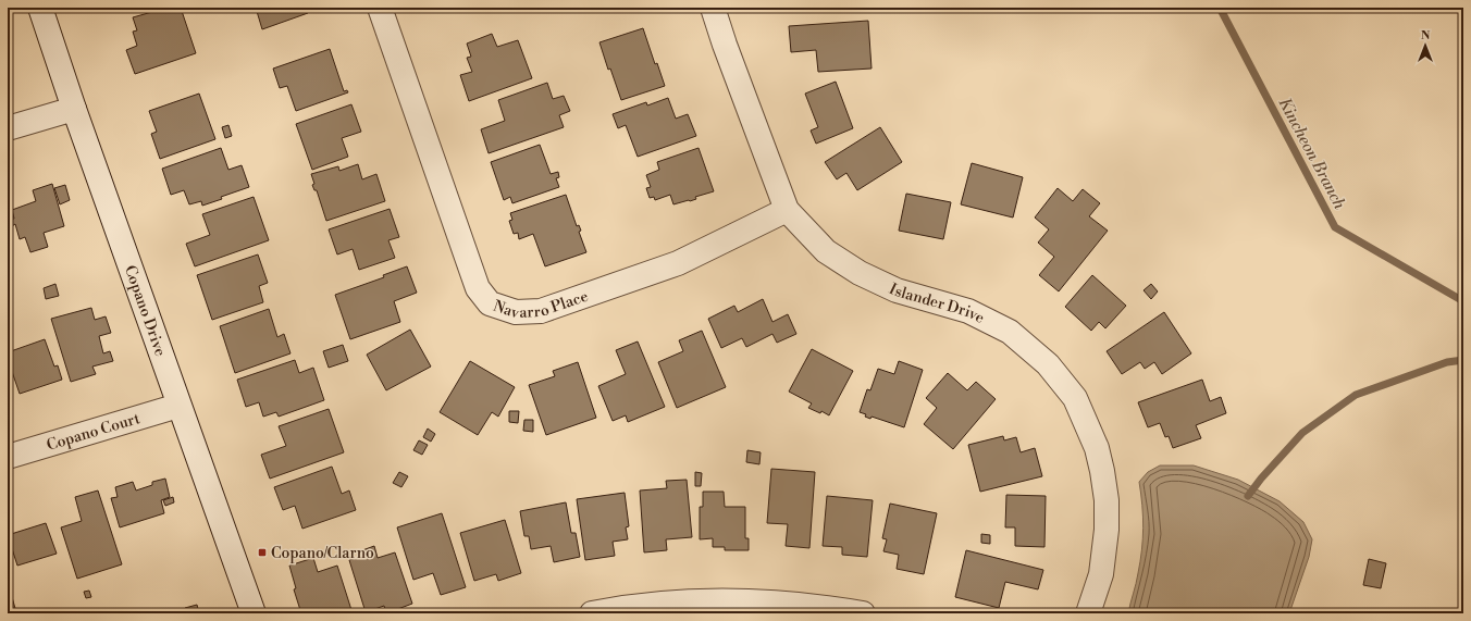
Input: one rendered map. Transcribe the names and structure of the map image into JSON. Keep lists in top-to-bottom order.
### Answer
{
  "streets": {
    "street": [
      "Navarro Place",
      "Islander Drive",
      "Copano Drive",
      "Copano Court"
    ]
  },
  "crossings": [
    ["Navarro Place", "Islander Drive"],
    ["Copano Drive", "Copano Court"]
  ],
  "water": ["Kincheon Branch"],
  "places": {
    "transit": ["Copano/Clarno"]
  },
  "north": "top"
}
